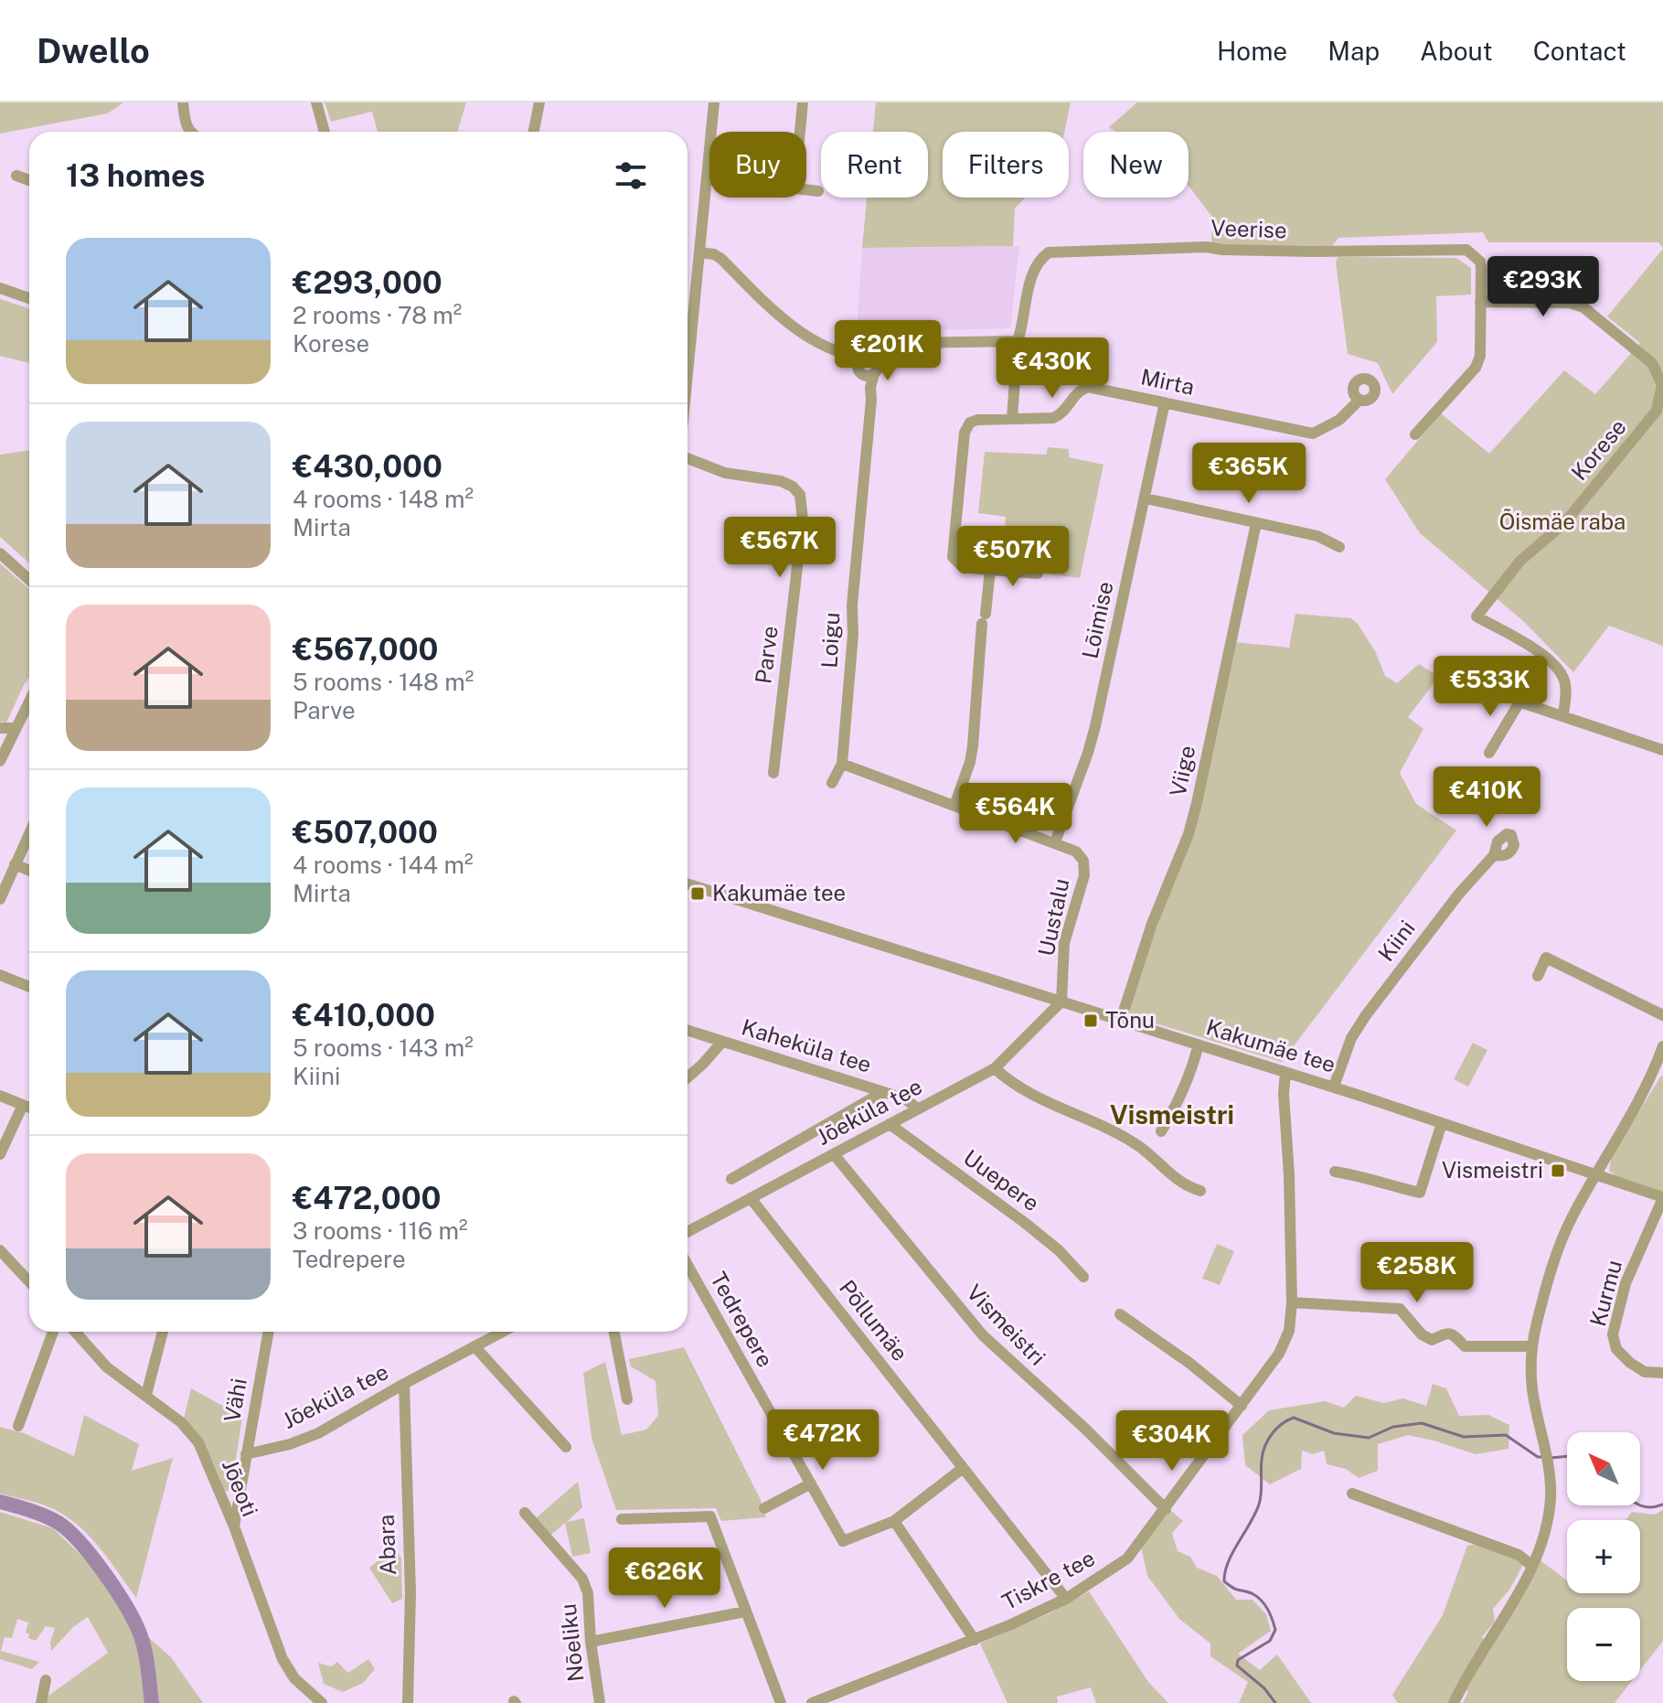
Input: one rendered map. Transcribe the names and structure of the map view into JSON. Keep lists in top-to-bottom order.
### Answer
{
  "streets": {
    "street": [
      "Veerise",
      "Mirta",
      "Korese",
      "Lõimise",
      "Loigu",
      "Parve",
      "Viige",
      "Uustalu",
      "Kiini",
      "Kaheküla tee",
      "Kakumäe tee",
      "Jõeküla tee",
      "Uuepere",
      "Kurmu",
      "Tedrepere",
      "Põllumäe",
      "Vismeistri",
      "Vähi",
      "Jõeoti",
      "Abara",
      "Tiskre tee",
      "Nõeliku"
    ]
  },
  "crossings": [
    ["Veerise", "Korese"],
    ["Mirta", "Lõimise"],
    ["Lõimise", "Uustalu"],
    ["Loigu", "Uustalu"],
    ["Viige", "Kakumäe tee"],
    ["Uustalu", "Kakumäe tee"],
    ["Uustalu", "Jõeküla tee"],
    ["Kiini", "Kakumäe tee"],
    ["Kaheküla tee", "Jõeküla tee"],
    ["Kakumäe tee", "Jõeküla tee"],
    ["Kakumäe tee", "Kurmu"],
    ["Kakumäe tee", "Tiskre tee"],
    ["Jõeküla tee", "Uuepere"],
    ["Jõeküla tee", "Põllumäe"],
    ["Jõeküla tee", "Vismeistri"],
    ["Jõeküla tee", "Vähi"],
    ["Jõeküla tee", "Abara"],
    ["Põllumäe", "Tiskre tee"],
    ["Vismeistri", "Tiskre tee"],
    ["Vähi", "Jõeoti"]
  ],
  "districts": ["Vismeistri"],
  "parks": ["Õismäe raba"],
  "places": {
    "transit": ["Kakumäe tee", "Tõnu", "Vismeistri"]
  },
  "north": "top left",
  "page": {
    "header": "Dwello",
    "nav": [
      "Home",
      "Map",
      "About",
      "Contact"
    ],
    "chip": [
      "Buy",
      "Rent",
      "Filters",
      "New"
    ],
    "heading": "13 homes",
    "list": [
      {
        "name": "€293,000",
        "note": "2 rooms · 78 m² · Korese"
      },
      {
        "name": "€430,000",
        "note": "4 rooms · 148 m² · Mirta"
      },
      {
        "name": "€567,000",
        "note": "5 rooms · 148 m² · Parve"
      },
      {
        "name": "€507,000",
        "note": "4 rooms · 144 m² · Mirta"
      },
      {
        "name": "€410,000",
        "note": "5 rooms · 143 m² · Kiini"
      },
      {
        "name": "€472,000",
        "note": "3 rooms · 116 m² · Tedrepere"
      }
    ],
    "price": [
      "€293K",
      "€201K",
      "€430K",
      "€365K",
      "€567K",
      "€507K",
      "€533K",
      "€410K",
      "€564K",
      "€258K",
      "€472K",
      "€304K",
      "€626K"
    ],
    "map_buttons": ["+", "−"]
  }
}
